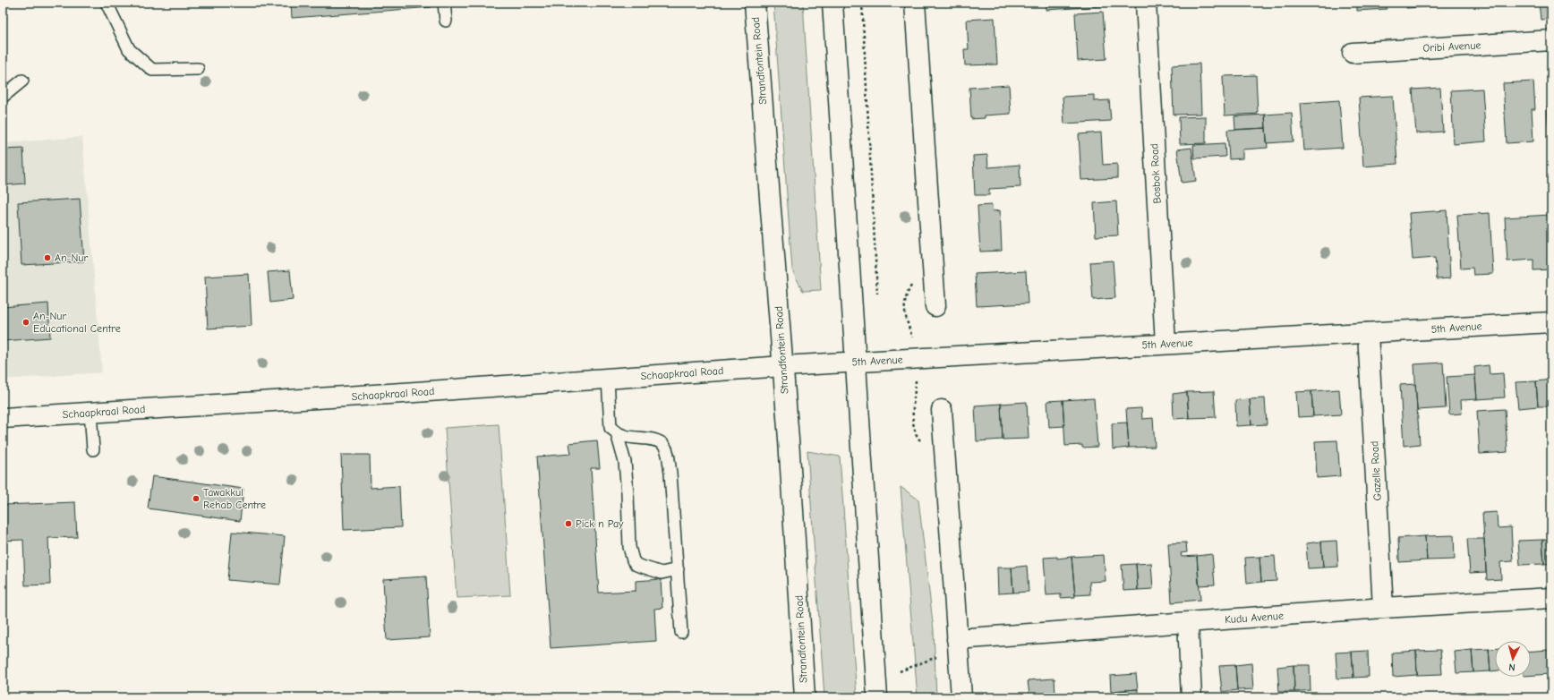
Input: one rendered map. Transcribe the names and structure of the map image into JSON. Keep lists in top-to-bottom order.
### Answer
{
  "streets": {
    "street": [
      "Oribi Avenue",
      "Strandfontein Road",
      "Bosbok Road",
      "5th Avenue",
      "Schaapkraal Road",
      "Gazelle Road",
      "Kudu Avenue"
    ]
  },
  "crossings": [
    ["Strandfontein Road", "5th Avenue"],
    ["Strandfontein Road", "Schaapkraal Road"],
    ["Bosbok Road", "5th Avenue"],
    ["5th Avenue", "Schaapkraal Road"],
    ["5th Avenue", "Gazelle Road"],
    ["Gazelle Road", "Kudu Avenue"]
  ],
  "places": [
    "An-Nur",
    "An-Nur Educational Centre",
    "Tawakkul Rehab Centre",
    "Pick n Pay"
  ],
  "north": "bottom"
}
